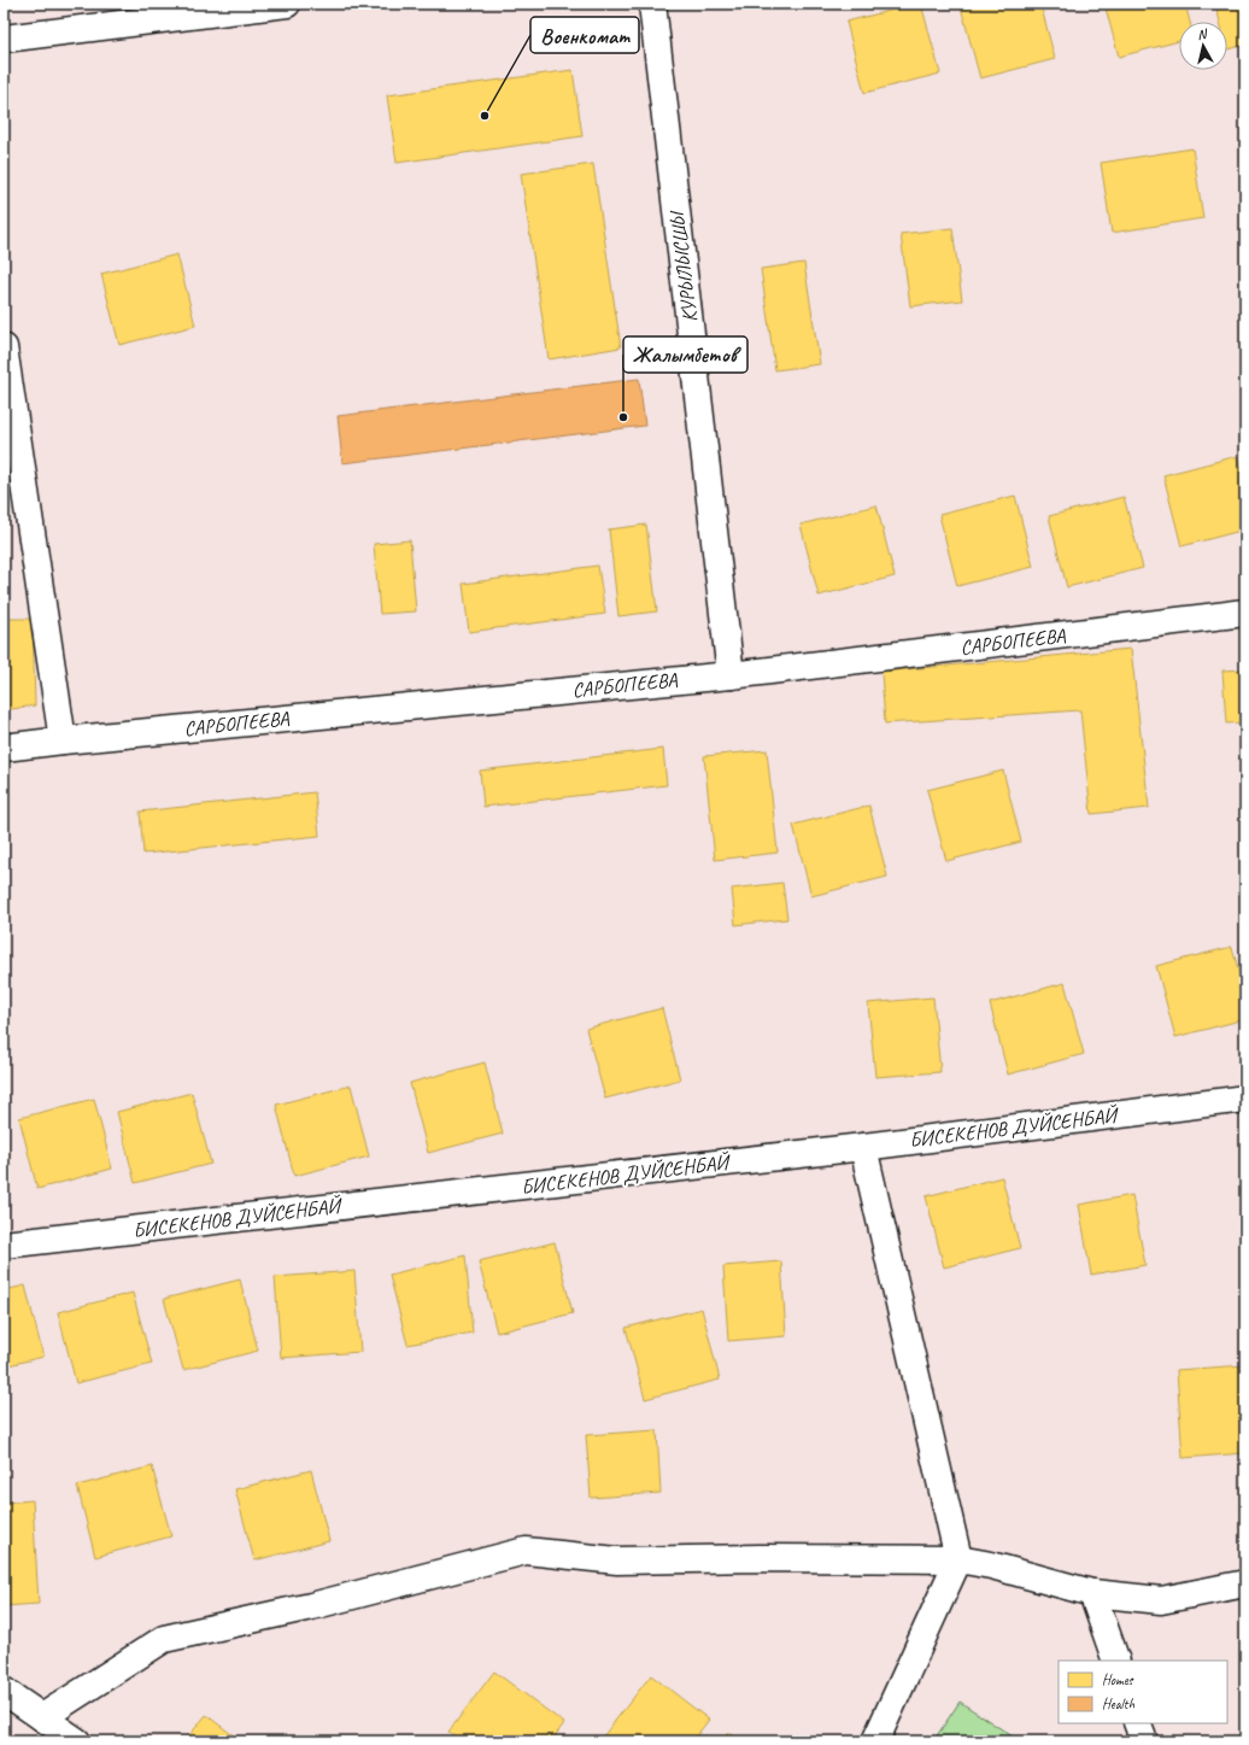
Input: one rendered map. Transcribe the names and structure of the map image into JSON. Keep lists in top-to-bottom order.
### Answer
{
  "streets": {
    "street": ["КУРЫЛЫСШЫ", "САРБОПЕЕВА", "БИСЕКЕНОВ ДУЙСЕНБАЙ"]
  },
  "crossings": [
    ["КУРЫЛЫСШЫ", "САРБОПЕЕВА"]
  ],
  "places": ["Военкомат", "Жалымбетов"],
  "legend": ["Homes", "Health"],
  "north": "top"
}
